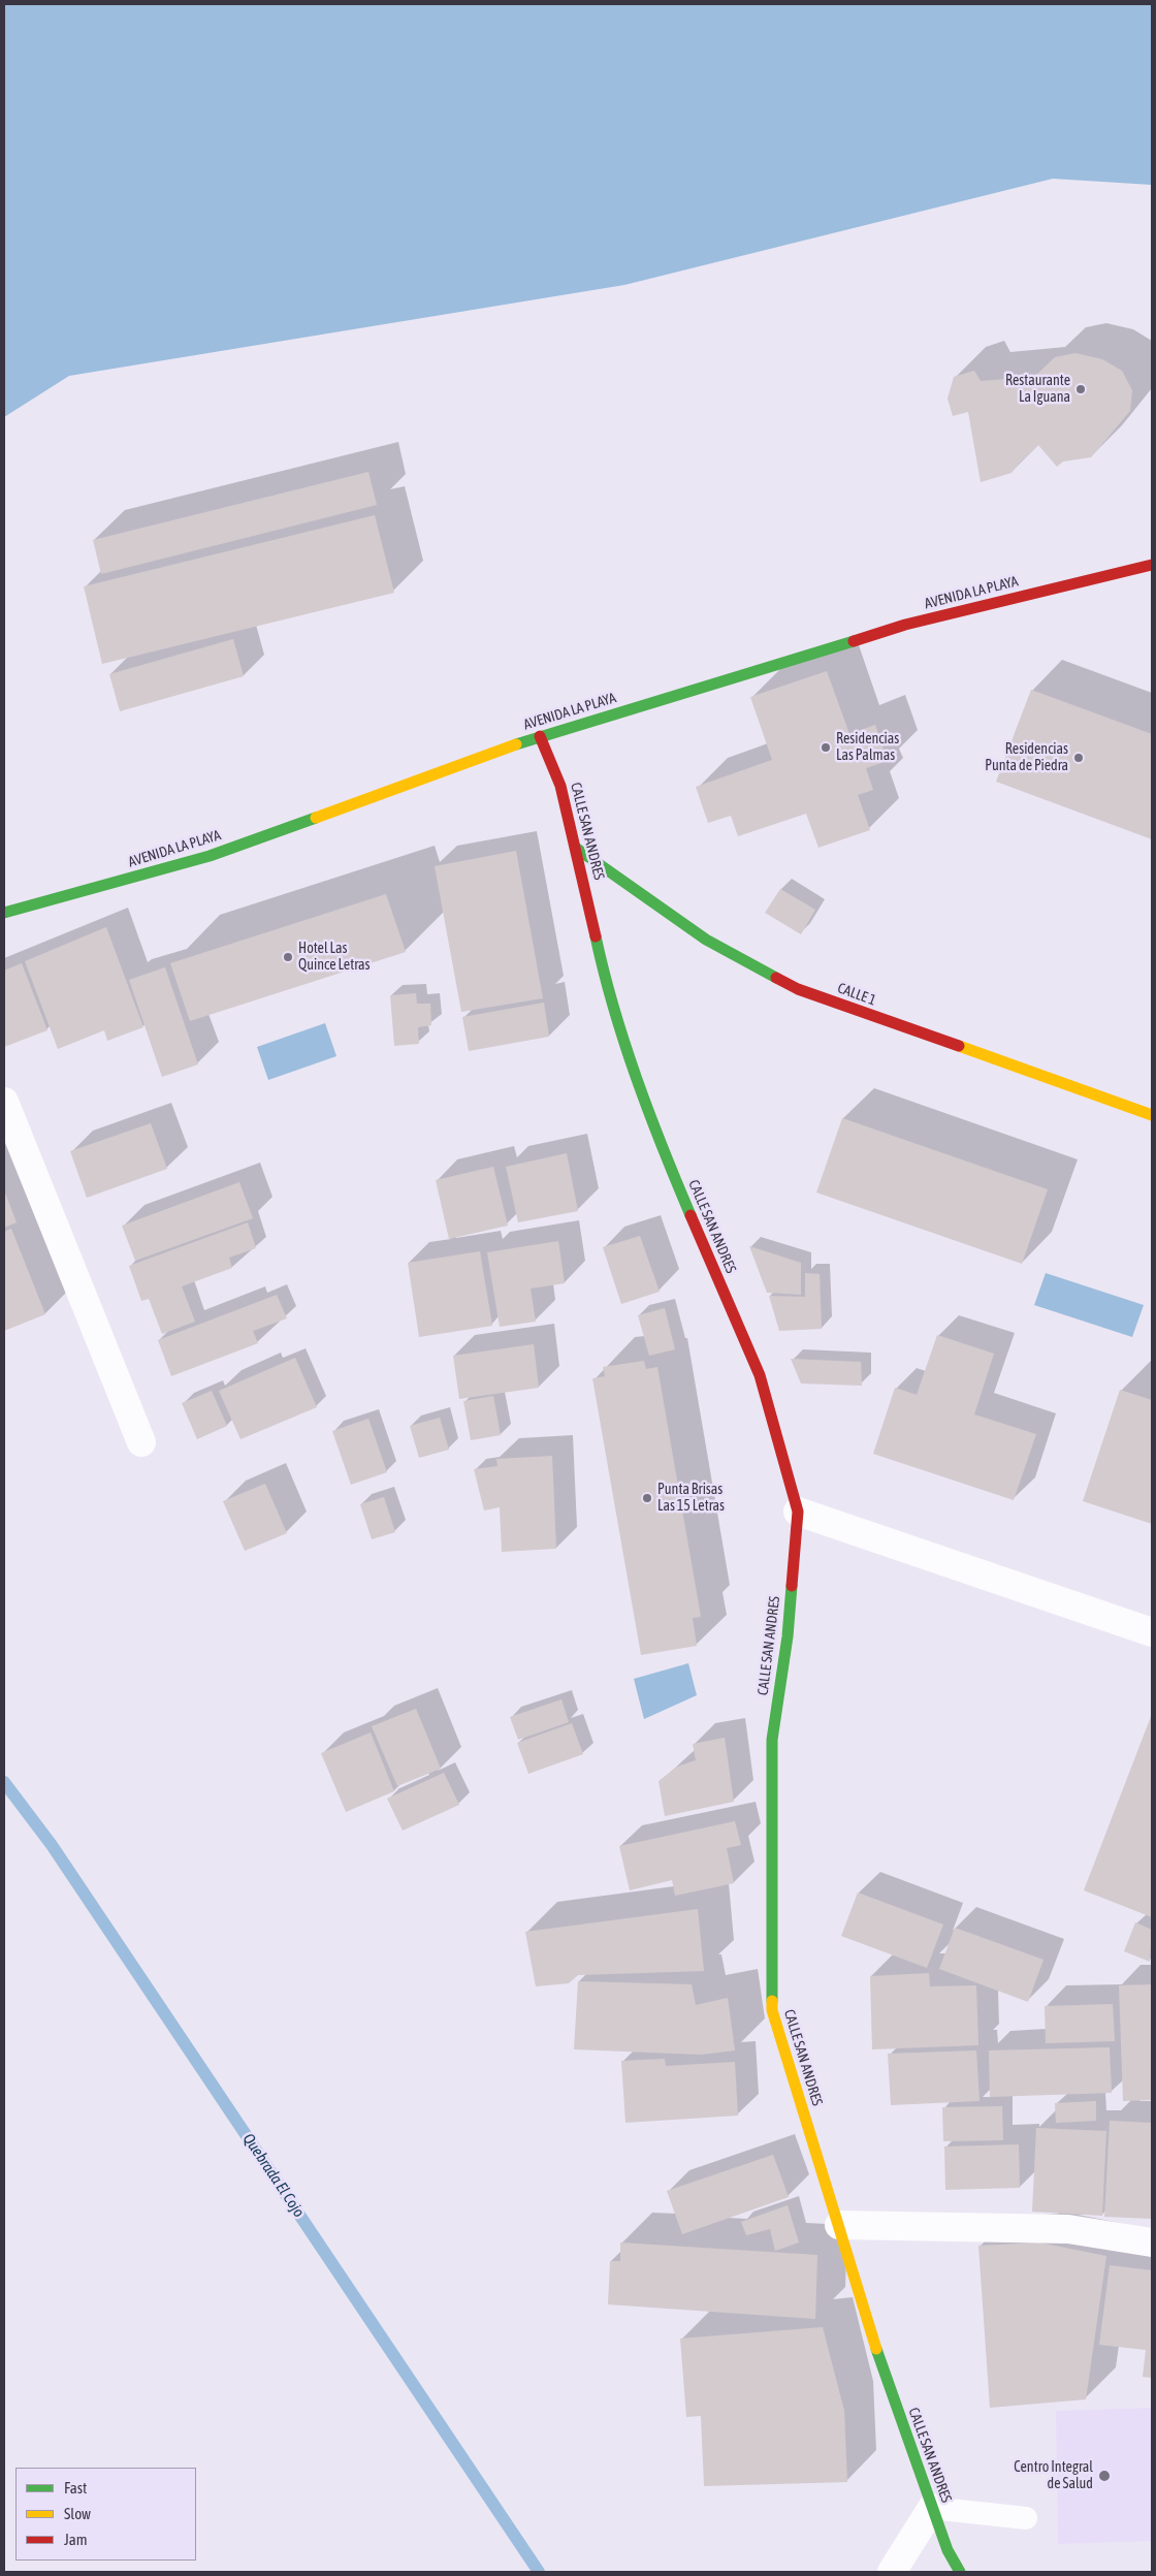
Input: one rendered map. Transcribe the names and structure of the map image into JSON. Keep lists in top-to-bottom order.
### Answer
{
  "streets": {
    "street": ["AVENIDA LA PLAYA", "CALLE SAN ANDRES", "CALLE 1"]
  },
  "crossings": [
    ["AVENIDA LA PLAYA", "CALLE SAN ANDRES"],
    ["CALLE SAN ANDRES", "CALLE 1"]
  ],
  "water": ["Quebrada El Cojo"],
  "places": [
    "Restaurante La Iguana",
    "Residencias Las Palmas",
    "Residencias Punta de Piedra",
    "Hotel Las Quince Letras",
    "Punta Brisas Las 15 Letras",
    "Centro Integral de Salud"
  ],
  "legend": ["Fast", "Slow", "Jam"]
}
